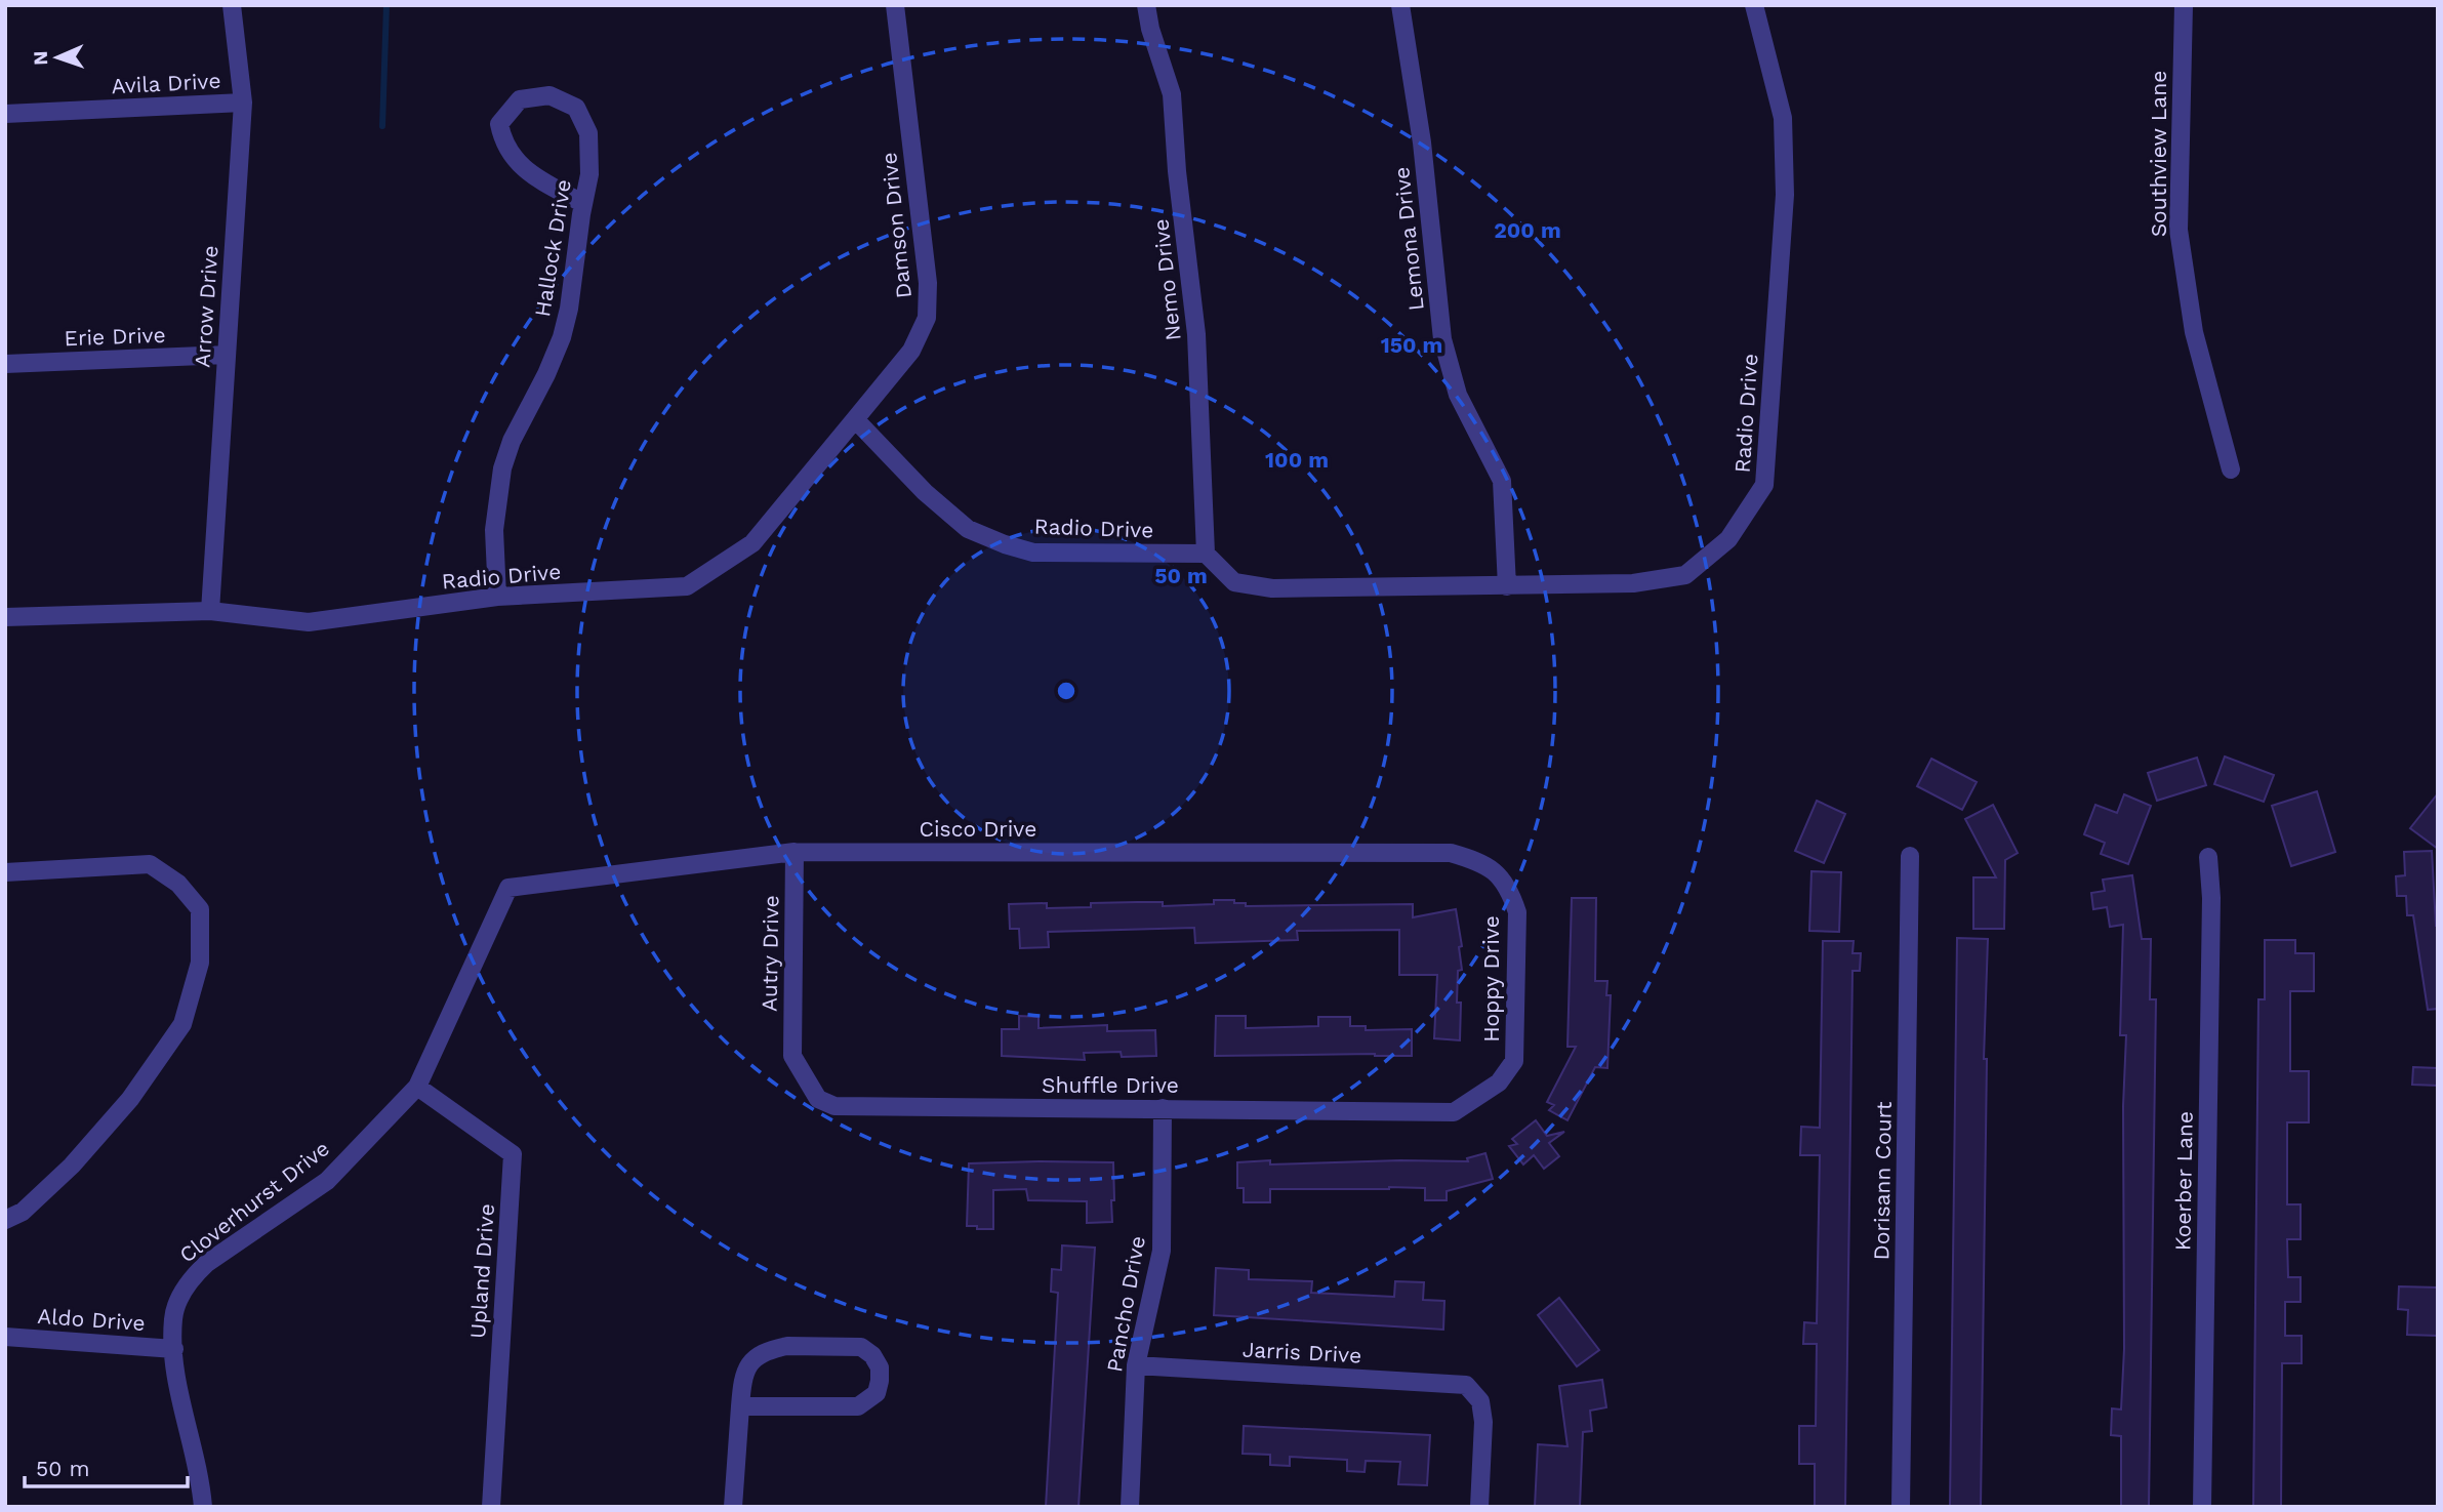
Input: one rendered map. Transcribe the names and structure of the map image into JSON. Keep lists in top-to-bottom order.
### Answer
{
  "streets": {
    "street": [
      "Avila Drive",
      "Southview Lane",
      "Damson Drive",
      "Lemona Drive",
      "Hallock Drive",
      "Nemo Drive",
      "Arrow Drive",
      "Erie Drive",
      "Radio Drive",
      "Cisco Drive",
      "Autry Drive",
      "Hoppy Drive",
      "Shuffle Drive",
      "Dorisann Court",
      "Koerber Lane",
      "Cloverhurst Drive",
      "Upland Drive",
      "Pancho Drive",
      "Aldo Drive",
      "Jarris Drive"
    ]
  },
  "crossings": [
    ["Avila Drive", "Arrow Drive"],
    ["Damson Drive", "Radio Drive"],
    ["Lemona Drive", "Radio Drive"],
    ["Hallock Drive", "Radio Drive"],
    ["Nemo Drive", "Radio Drive"],
    ["Arrow Drive", "Erie Drive"],
    ["Arrow Drive", "Radio Drive"],
    ["Cisco Drive", "Autry Drive"],
    ["Cisco Drive", "Hoppy Drive"],
    ["Cisco Drive", "Cloverhurst Drive"],
    ["Autry Drive", "Shuffle Drive"],
    ["Hoppy Drive", "Shuffle Drive"],
    ["Shuffle Drive", "Pancho Drive"],
    ["Cloverhurst Drive", "Upland Drive"],
    ["Cloverhurst Drive", "Aldo Drive"],
    ["Pancho Drive", "Jarris Drive"]
  ],
  "scale_bar": "50 m",
  "north": "left",
  "rings": [
    "200 m",
    "150 m",
    "100 m",
    "50 m"
  ]
}
